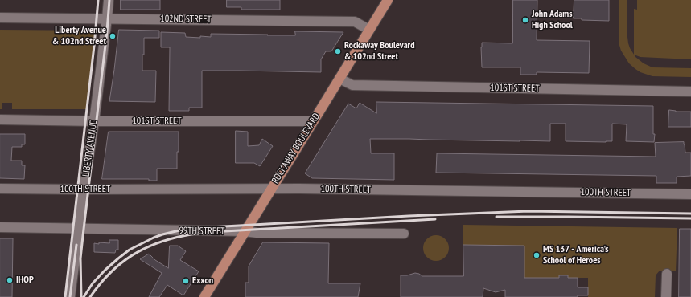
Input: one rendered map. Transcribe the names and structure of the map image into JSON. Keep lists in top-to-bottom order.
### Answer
{
  "streets": {
    "main road": ["ROCKAWAY BOULEVARD"],
    "street": [
      "102ND STREET",
      "101ST STREET",
      "LIBERTY AVENUE",
      "100TH STREET",
      "99TH STREET"
    ]
  },
  "crossings": [
    ["102ND STREET", "LIBERTY AVENUE"],
    ["102ND STREET", "ROCKAWAY BOULEVARD"],
    ["101ST STREET", "LIBERTY AVENUE"],
    ["101ST STREET", "ROCKAWAY BOULEVARD"],
    ["LIBERTY AVENUE", "100TH STREET"],
    ["LIBERTY AVENUE", "99TH STREET"],
    ["ROCKAWAY BOULEVARD", "100TH STREET"],
    ["ROCKAWAY BOULEVARD", "99TH STREET"]
  ],
  "places": [
    "John Adams High School",
    "Liberty Avenue & 102nd Street",
    "Rockaway Boulevard & 102nd Street",
    "MS 137 - America's School of Heroes",
    "IHOP",
    "Exxon"
  ]
}
